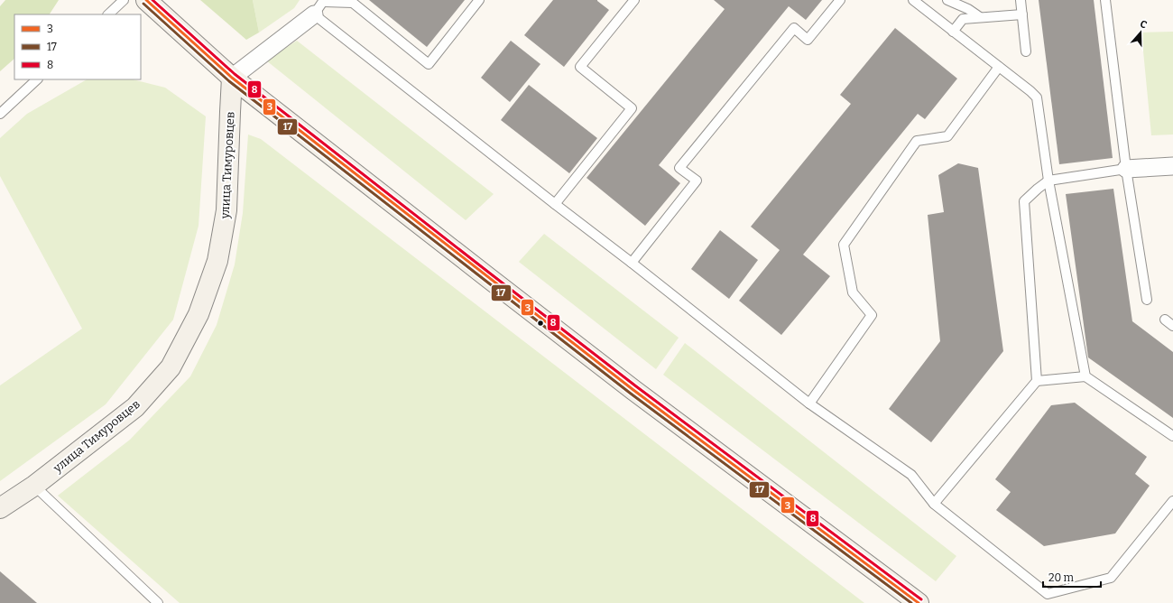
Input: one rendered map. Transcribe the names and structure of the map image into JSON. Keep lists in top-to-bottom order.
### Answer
{
  "streets": {
    "main road": ["улица Тимуровцев"]
  },
  "lines": ["transit line 3", "transit line 8", "transit line 17"],
  "legend": ["3", "17", "8"],
  "scale_bar": "20 m",
  "north": "top"
}
